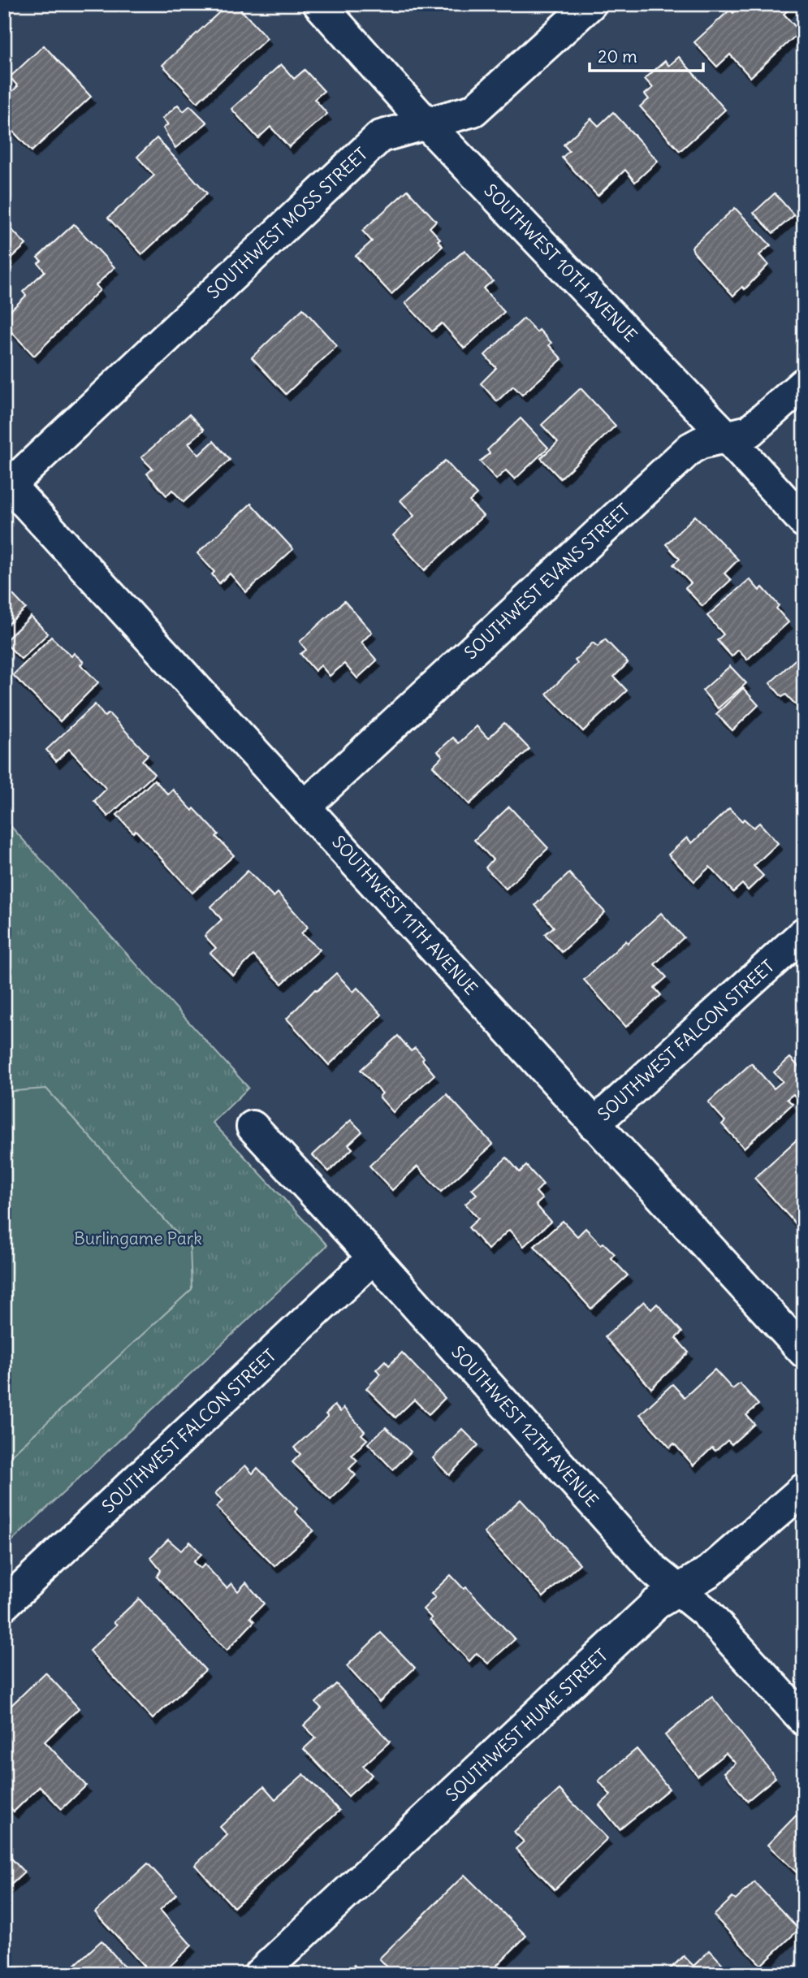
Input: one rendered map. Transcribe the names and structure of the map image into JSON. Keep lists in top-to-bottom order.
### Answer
{
  "streets": {
    "street": [
      "SOUTHWEST MOSS STREET",
      "SOUTHWEST 10TH AVENUE",
      "SOUTHWEST EVANS STREET",
      "SOUTHWEST 11TH AVENUE",
      "SOUTHWEST FALCON STREET",
      "SOUTHWEST 12TH AVENUE",
      "SOUTHWEST HUME STREET"
    ]
  },
  "crossings": [
    ["SOUTHWEST MOSS STREET", "SOUTHWEST 10TH AVENUE"],
    ["SOUTHWEST MOSS STREET", "SOUTHWEST 11TH AVENUE"],
    ["SOUTHWEST 10TH AVENUE", "SOUTHWEST EVANS STREET"],
    ["SOUTHWEST EVANS STREET", "SOUTHWEST 11TH AVENUE"],
    ["SOUTHWEST 11TH AVENUE", "SOUTHWEST FALCON STREET"],
    ["SOUTHWEST FALCON STREET", "SOUTHWEST 12TH AVENUE"],
    ["SOUTHWEST 12TH AVENUE", "SOUTHWEST HUME STREET"]
  ],
  "parks": ["Burlingame Park"],
  "scale_bar": "20 m"
}
